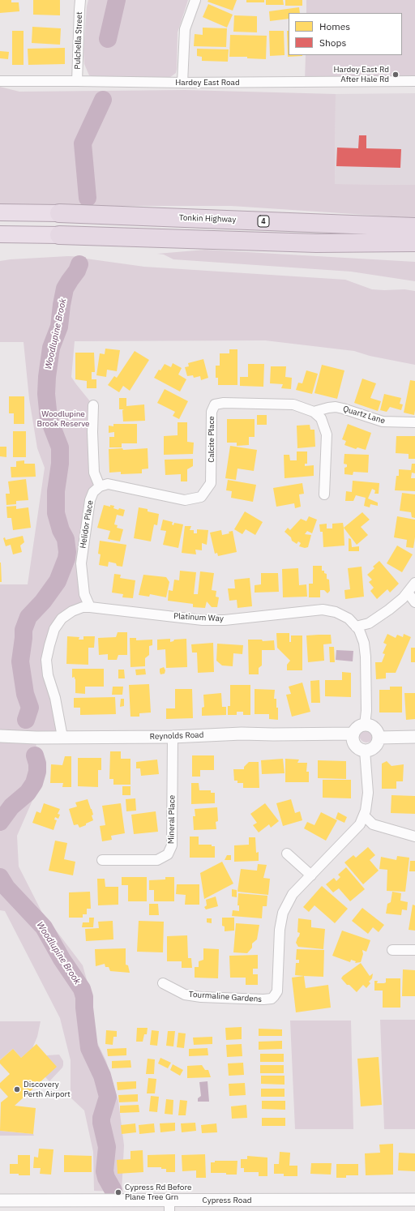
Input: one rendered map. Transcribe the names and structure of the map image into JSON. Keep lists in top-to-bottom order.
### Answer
{
  "streets": {
    "highway": ["Tonkin Highway", "4"],
    "street": [
      "Pulchella Street",
      "Hardey East Road",
      "Quartz Lane",
      "Calcite Place",
      "Helidor Place",
      "Platinum Way",
      "Reynolds Road",
      "Mineral Place",
      "Tourmaline Gardens",
      "Cypress Road"
    ]
  },
  "crossings": [
    ["Pulchella Street", "Hardey East Road"],
    ["Quartz Lane", "Calcite Place"],
    ["Calcite Place", "Helidor Place"],
    ["Helidor Place", "Platinum Way"],
    ["Platinum Way", "Reynolds Road"],
    ["Platinum Way", "Tourmaline Gardens"],
    ["Reynolds Road", "Mineral Place"],
    ["Reynolds Road", "Tourmaline Gardens"]
  ],
  "water": ["Woodlupine Brook"],
  "parks": ["Woodlupine Brook Reserve"],
  "places": ["Hardey East Rd After Hale Rd", "Discovery Perth Airport", "Cypress Rd Before Plane Tree Grn"],
  "legend": ["Homes", "Shops"]
}
